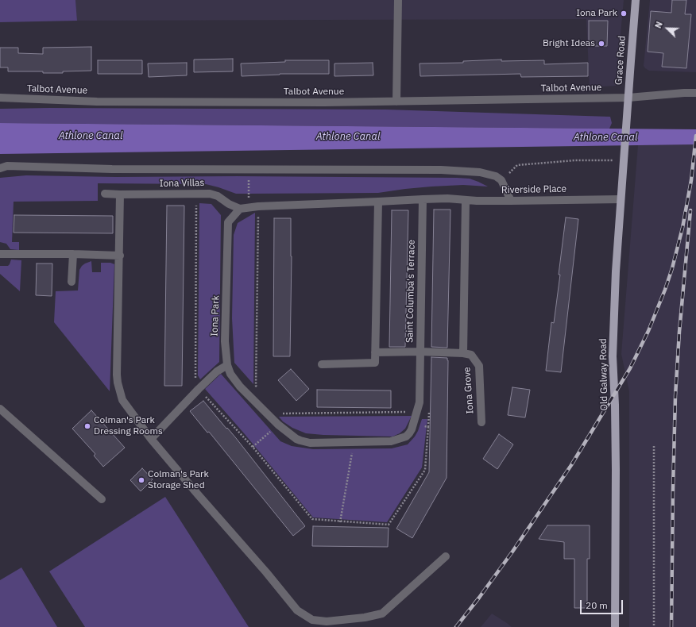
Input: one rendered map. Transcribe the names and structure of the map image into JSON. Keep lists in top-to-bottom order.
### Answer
{
  "streets": {
    "main road": ["Grace Road", "Old Galway Road"],
    "street": [
      "Talbot Avenue",
      "Iona Villas",
      "Riverside Place",
      "Saint Columba's Terrace",
      "Iona Park",
      "Iona Grove"
    ]
  },
  "crossings": [
    ["Grace Road", "Talbot Avenue"],
    ["Grace Road", "Old Galway Road"],
    ["Iona Villas", "Iona Park"],
    ["Riverside Place", "Saint Columba's Terrace"],
    ["Riverside Place", "Old Galway Road"],
    ["Saint Columba's Terrace", "Iona Park"],
    ["Saint Columba's Terrace", "Iona Grove"]
  ],
  "water": ["Athlone Canal"],
  "places": [
    "Iona Park",
    "Bright Ideas",
    "Colman's Park Dressing Rooms",
    "Colman's Park Storage Shed"
  ],
  "scale_bar": "20 m",
  "north": "top left"
}
